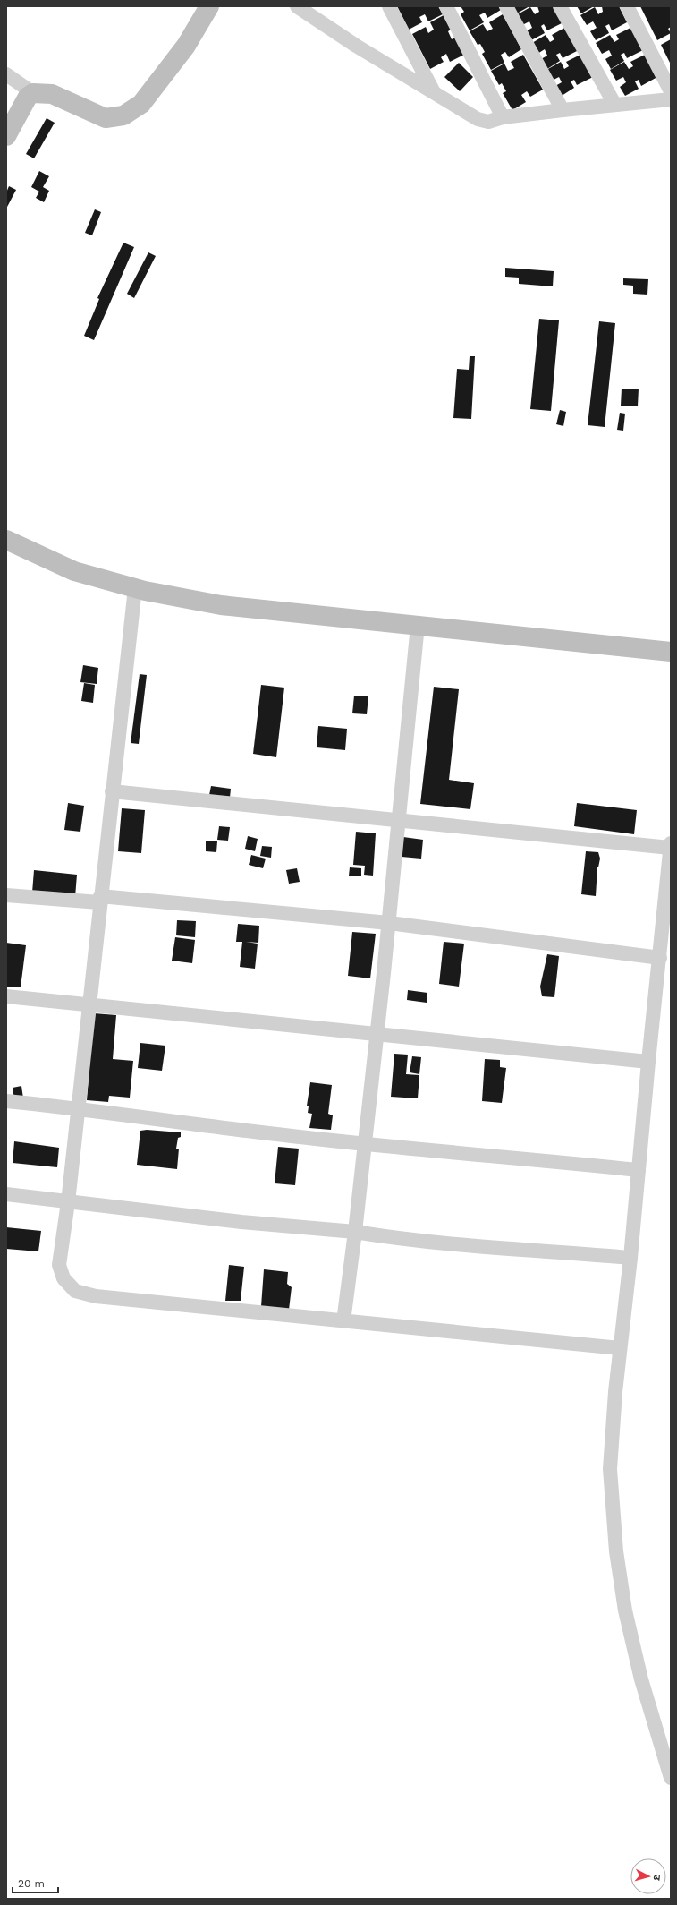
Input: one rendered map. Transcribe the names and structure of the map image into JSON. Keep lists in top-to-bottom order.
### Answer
{
  "scale_bar": "20 m",
  "north": "right"
}
